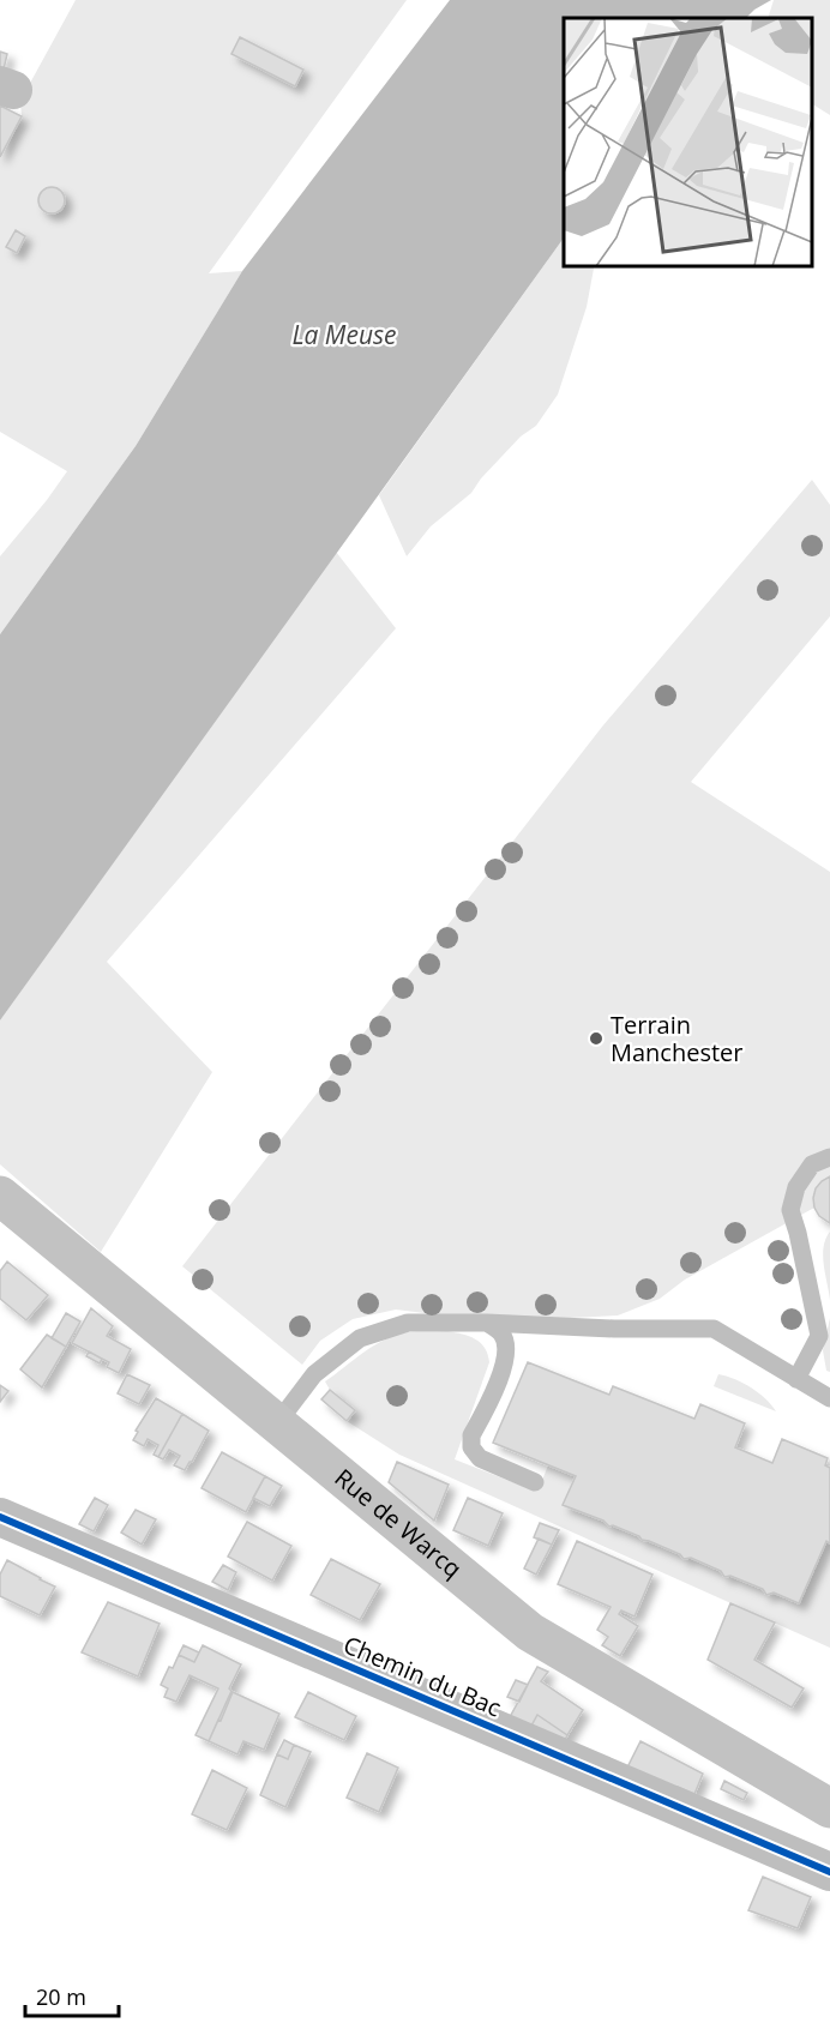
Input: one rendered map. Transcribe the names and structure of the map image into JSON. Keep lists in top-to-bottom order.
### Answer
{
  "streets": {
    "main road": ["Rue de Warcq"],
    "street": ["Chemin du Bac"]
  },
  "water": ["La Meuse"],
  "places": ["Terrain Manchester"],
  "scale_bar": "20 m"
}
